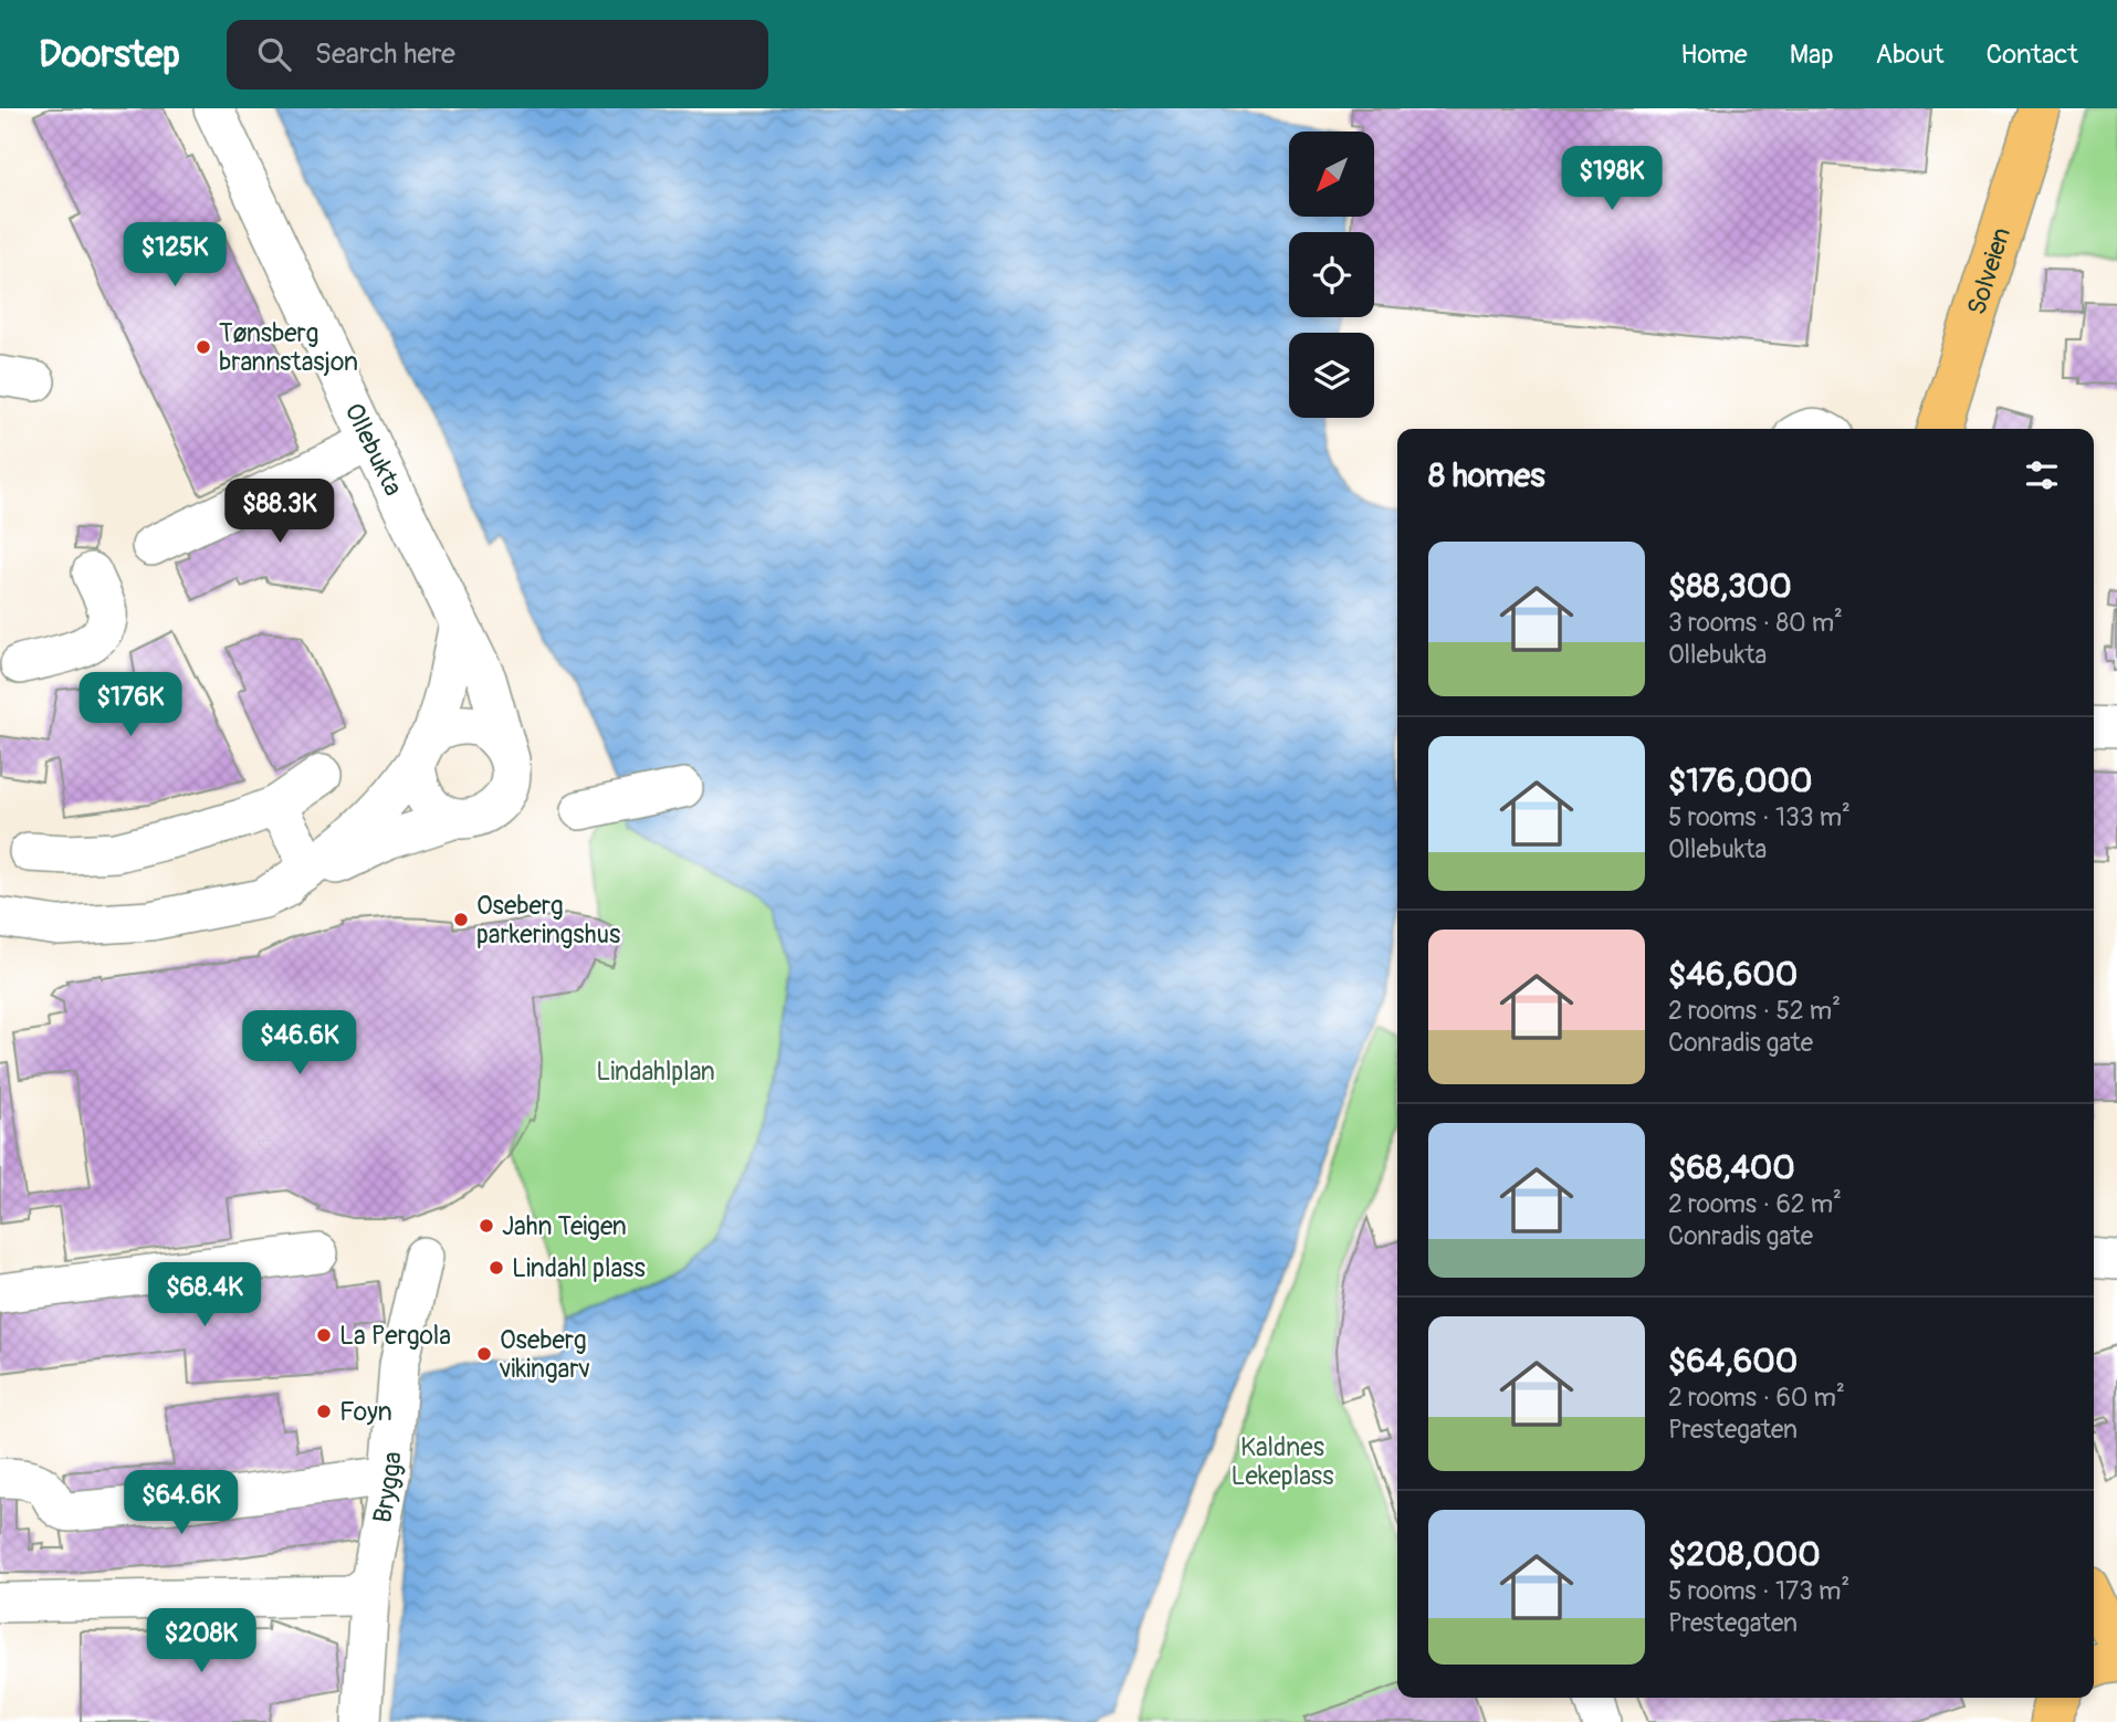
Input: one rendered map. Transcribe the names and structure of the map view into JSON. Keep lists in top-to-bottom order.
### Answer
{
  "streets": {
    "main road": ["Solveien"],
    "street": ["Ollebukta", "Brygga"]
  },
  "parks": ["Lindahlplan", "Kaldnes Lekeplass"],
  "places": [
    "Tønsberg brannstasjon",
    "Oseberg parkeringshus",
    "Jahn Teigen",
    "Lindahl plass",
    "La Pergola",
    "Oseberg vikingarv",
    "Foyn"
  ],
  "north": "bottom left",
  "page": {
    "header": "Doorstep",
    "search": "Search here",
    "nav": [
      "Home",
      "Map",
      "About",
      "Contact"
    ],
    "price": [
      "$198K",
      "$125K",
      "$88.3K",
      "$176K",
      "$46.6K",
      "$68.4K",
      "$64.6K",
      "$208K"
    ],
    "heading": "8 homes",
    "list": [
      {
        "name": "$88,300",
        "note": "3 rooms · 80 m² · Ollebukta"
      },
      {
        "name": "$176,000",
        "note": "5 rooms · 133 m² · Ollebukta"
      },
      {
        "name": "$46,600",
        "note": "2 rooms · 52 m² · Conradis gate"
      },
      {
        "name": "$68,400",
        "note": "2 rooms · 62 m² · Conradis gate"
      },
      {
        "name": "$64,600",
        "note": "2 rooms · 60 m² · Prestegaten"
      },
      {
        "name": "$208,000",
        "note": "5 rooms · 173 m² · Prestegaten"
      }
    ]
  }
}
